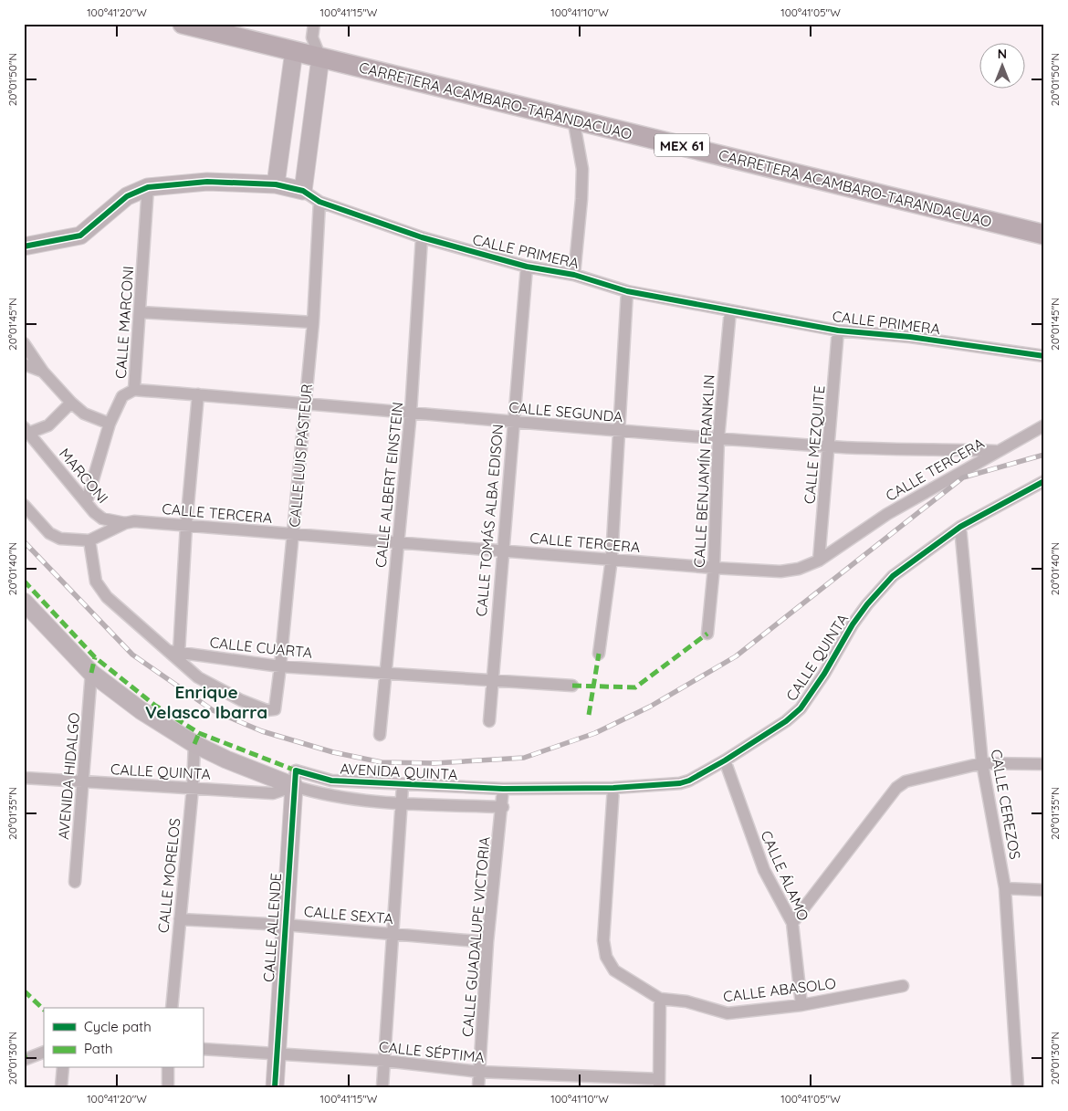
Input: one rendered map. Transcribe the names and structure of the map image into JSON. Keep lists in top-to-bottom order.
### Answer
{
  "streets": {
    "main road": ["CARRETERA ACAMBARO-TARANDACUAO", "MEX 61"],
    "street": [
      "CALLE PRIMERA",
      "CALLE MARCONI",
      "CALLE SEGUNDA",
      "CALLE MEZQUITE",
      "CALLE LUIS PASTEUR",
      "CALLE TERCERA",
      "CALLE BENJAMÍN FRANKLIN",
      "MARCONI",
      "CALLE ALBERT EINSTEIN",
      "CALLE TOMÁS ALBA EDISON",
      "CALLE CUARTA",
      "CALLE QUINTA",
      "AVENIDA QUINTA",
      "AVENIDA HIDALGO",
      "CALLE CEREZOS",
      "CALLE MORELOS",
      "CALLE ÁLAMO",
      "CALLE SEXTA",
      "CALLE ALLENDE",
      "CALLE GUADALUPE VICTORIA",
      "CALLE ABASOLO",
      "CALLE SÉPTIMA"
    ]
  },
  "crossings": [
    ["CARRETERA ACAMBARO-TARANDACUAO", "MEX 61"],
    ["CALLE PRIMERA", "CALLE MARCONI"],
    ["CALLE PRIMERA", "CALLE MEZQUITE"],
    ["CALLE PRIMERA", "CALLE LUIS PASTEUR"],
    ["CALLE PRIMERA", "CALLE BENJAMÍN FRANKLIN"],
    ["CALLE PRIMERA", "CALLE ALBERT EINSTEIN"],
    ["CALLE PRIMERA", "CALLE TOMÁS ALBA EDISON"],
    ["CALLE MARCONI", "CALLE SEGUNDA"],
    ["CALLE MARCONI", "MARCONI"],
    ["CALLE SEGUNDA", "CALLE MEZQUITE"],
    ["CALLE SEGUNDA", "CALLE LUIS PASTEUR"],
    ["CALLE SEGUNDA", "CALLE TERCERA"],
    ["CALLE SEGUNDA", "CALLE BENJAMÍN FRANKLIN"],
    ["CALLE SEGUNDA", "CALLE ALBERT EINSTEIN"],
    ["CALLE SEGUNDA", "CALLE TOMÁS ALBA EDISON"],
    ["CALLE MEZQUITE", "CALLE TERCERA"],
    ["CALLE LUIS PASTEUR", "CALLE TERCERA"],
    ["CALLE LUIS PASTEUR", "CALLE CUARTA"],
    ["CALLE TERCERA", "CALLE BENJAMÍN FRANKLIN"],
    ["CALLE TERCERA", "MARCONI"],
    ["CALLE TERCERA", "CALLE ALBERT EINSTEIN"],
    ["CALLE TERCERA", "CALLE TOMÁS ALBA EDISON"],
    ["CALLE ALBERT EINSTEIN", "CALLE CUARTA"],
    ["CALLE TOMÁS ALBA EDISON", "CALLE CUARTA"],
    ["CALLE QUINTA", "AVENIDA QUINTA"],
    ["CALLE QUINTA", "AVENIDA HIDALGO"],
    ["CALLE QUINTA", "CALLE CEREZOS"],
    ["CALLE QUINTA", "CALLE MORELOS"],
    ["CALLE QUINTA", "CALLE ÁLAMO"],
    ["CALLE QUINTA", "CALLE ALLENDE"],
    ["CALLE QUINTA", "CALLE GUADALUPE VICTORIA"],
    ["CALLE QUINTA", "CALLE ABASOLO"],
    ["AVENIDA QUINTA", "AVENIDA HIDALGO"],
    ["AVENIDA QUINTA", "CALLE MORELOS"],
    ["AVENIDA QUINTA", "CALLE ALLENDE"],
    ["AVENIDA QUINTA", "CALLE GUADALUPE VICTORIA"],
    ["CALLE MORELOS", "CALLE SEXTA"],
    ["CALLE ÁLAMO", "CALLE ABASOLO"],
    ["CALLE SEXTA", "CALLE ALLENDE"],
    ["CALLE SEXTA", "CALLE GUADALUPE VICTORIA"],
    ["CALLE ALLENDE", "CALLE SÉPTIMA"],
    ["CALLE GUADALUPE VICTORIA", "CALLE SÉPTIMA"]
  ],
  "districts": ["Enrique Velasco Ibarra"],
  "legend": ["Cycle path", "Path"],
  "north": "top",
  "coordinates": [
    "100°41'20\"W",
    "100°41'15\"W",
    "100°41'10\"W",
    "100°41'05\"W",
    "20°01'50\"N",
    "20°01'45\"N",
    "20°01'40\"N",
    "20°01'35\"N",
    "20°01'30\"N"
  ]
}
